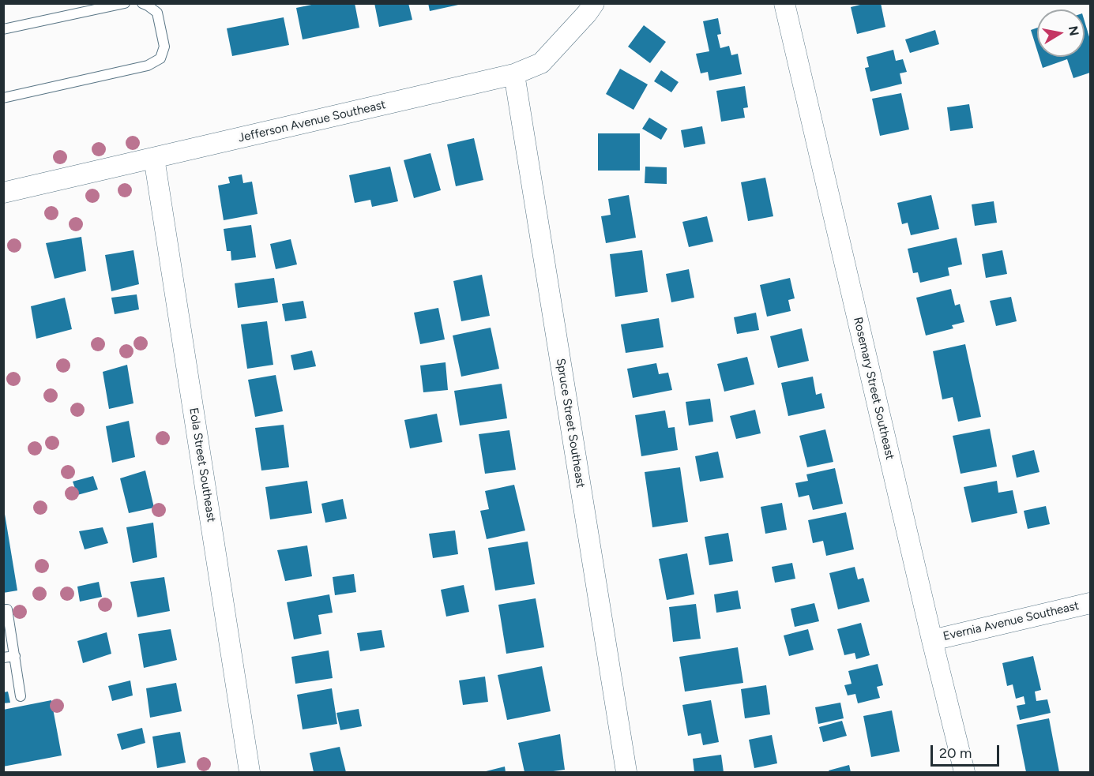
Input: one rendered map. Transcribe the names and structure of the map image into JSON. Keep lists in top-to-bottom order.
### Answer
{
  "streets": {
    "street": [
      "Jefferson Avenue Southeast",
      "Rosemary Street Southeast",
      "Spruce Street Southeast",
      "Eola Street Southeast",
      "Evernia Avenue Southeast"
    ]
  },
  "crossings": [
    ["Jefferson Avenue Southeast", "Spruce Street Southeast"],
    ["Jefferson Avenue Southeast", "Eola Street Southeast"],
    ["Rosemary Street Southeast", "Evernia Avenue Southeast"]
  ],
  "scale_bar": "20 m",
  "north": "right"
}
